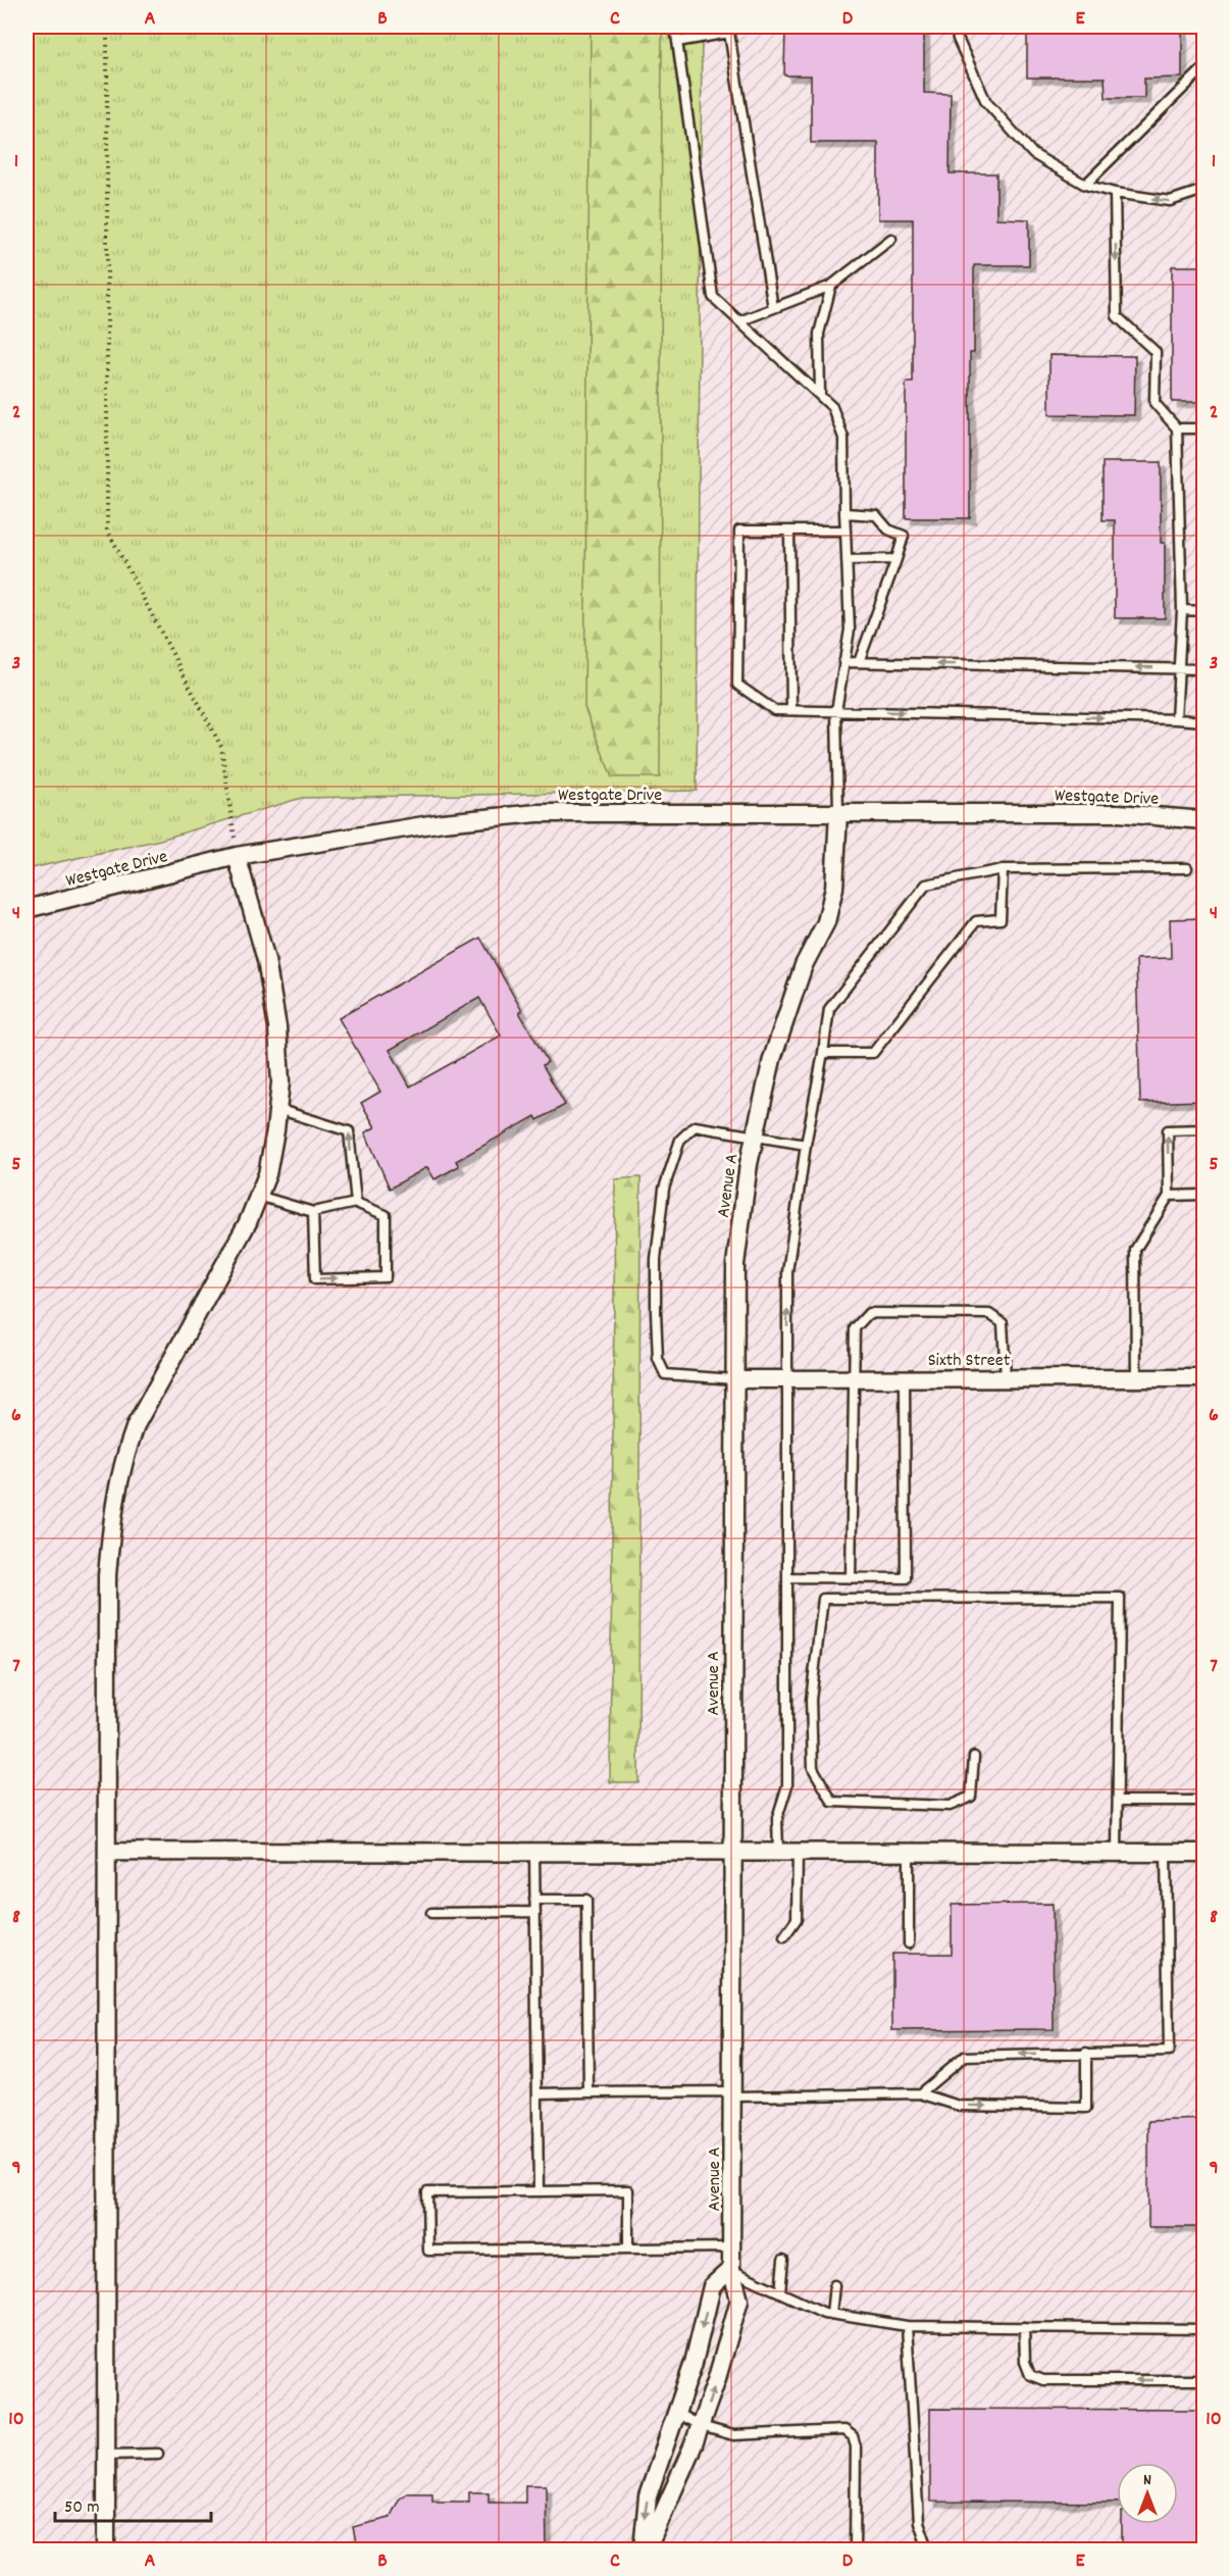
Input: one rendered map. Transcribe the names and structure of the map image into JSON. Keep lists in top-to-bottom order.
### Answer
{
  "streets": {
    "street": ["Westgate Drive", "Avenue A", "Sixth Street"]
  },
  "crossings": [
    ["Westgate Drive", "Avenue A"],
    ["Avenue A", "Sixth Street"]
  ],
  "scale_bar": "50 m",
  "north": "top",
  "grid": {
    "columns": [
      "A",
      "B",
      "C",
      "D",
      "E"
    ],
    "rows": [
      "1",
      "2",
      "3",
      "4",
      "5",
      "6",
      "7",
      "8",
      "9",
      "10"
    ]
  }
}
